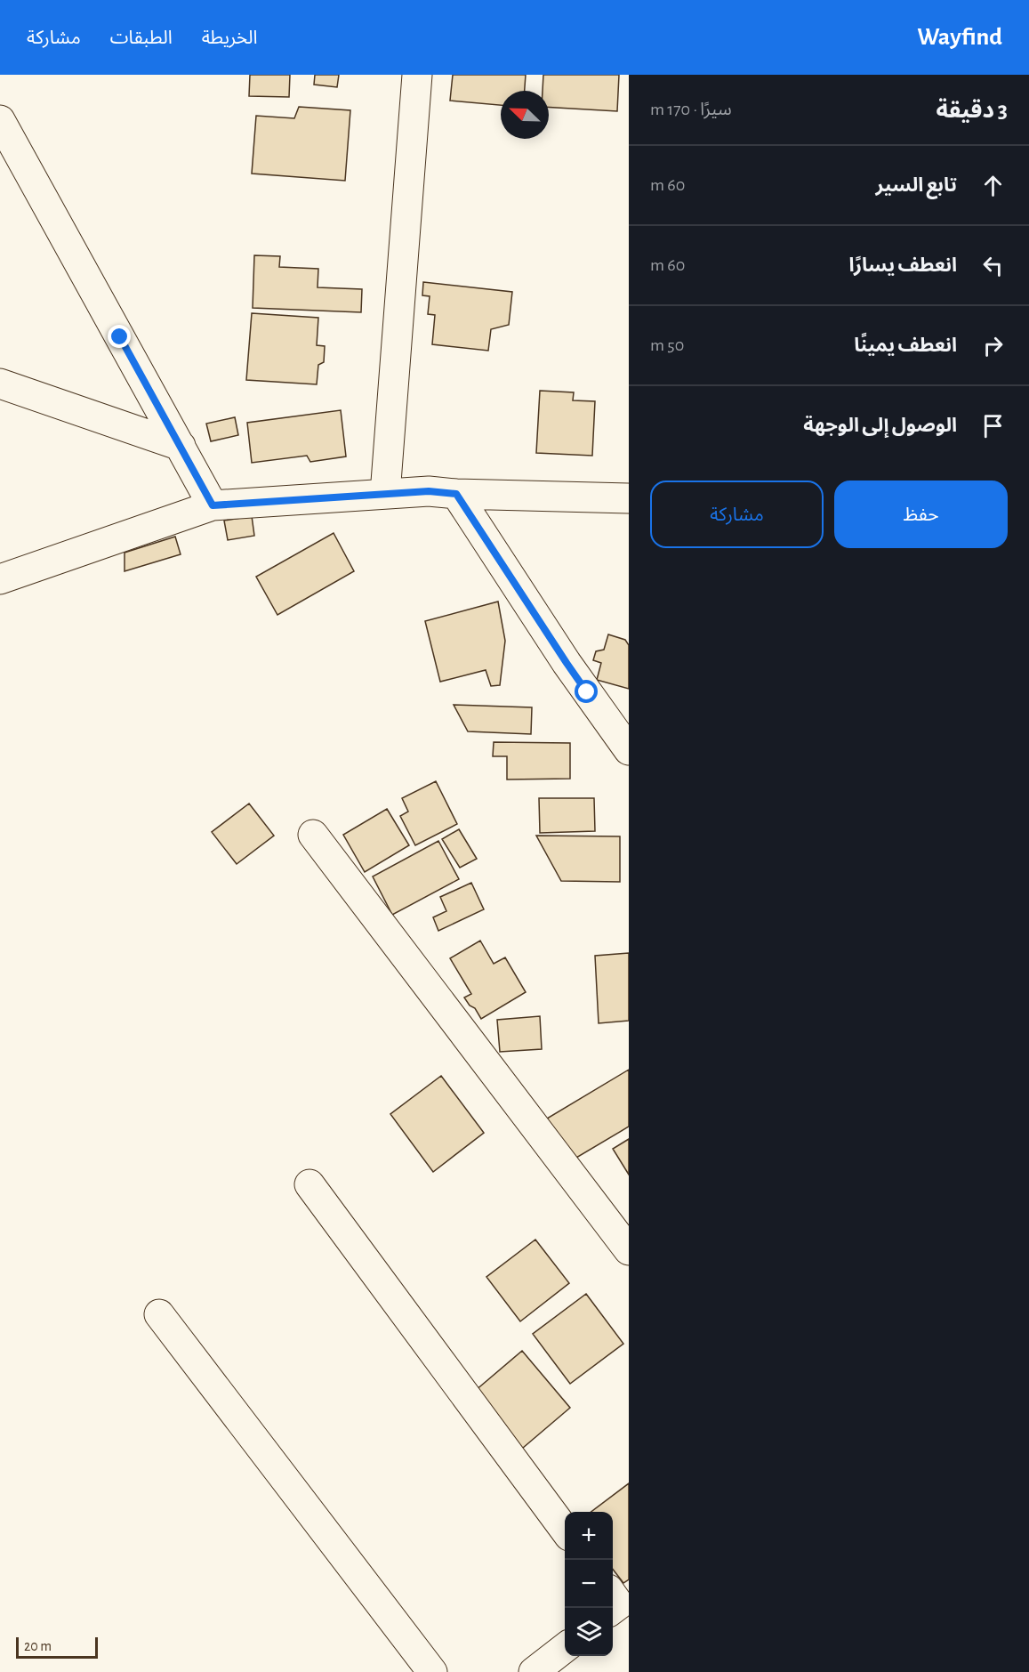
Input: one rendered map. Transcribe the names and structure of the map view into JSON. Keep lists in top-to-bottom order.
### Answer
{
  "scale_bar": "20 m",
  "north": "top left",
  "page": {
    "header": "Wayfind",
    "nav": ["الخريطة", "الطبقات", "مشاركة"],
    "heading": ["3 دقيقة", "سيرًا · 170 m"],
    "list": [
      ["تابع السير", "60 m"],
      ["انعطف يسارًا", "60 m"],
      ["انعطف يمينًا", "50 m"],
      "الوصول إلى الوجهة"
    ],
    "buttons": ["حفظ", "مشاركة"],
    "map_buttons": ["+", "−"],
    "scale": "20 m"
  }
}
